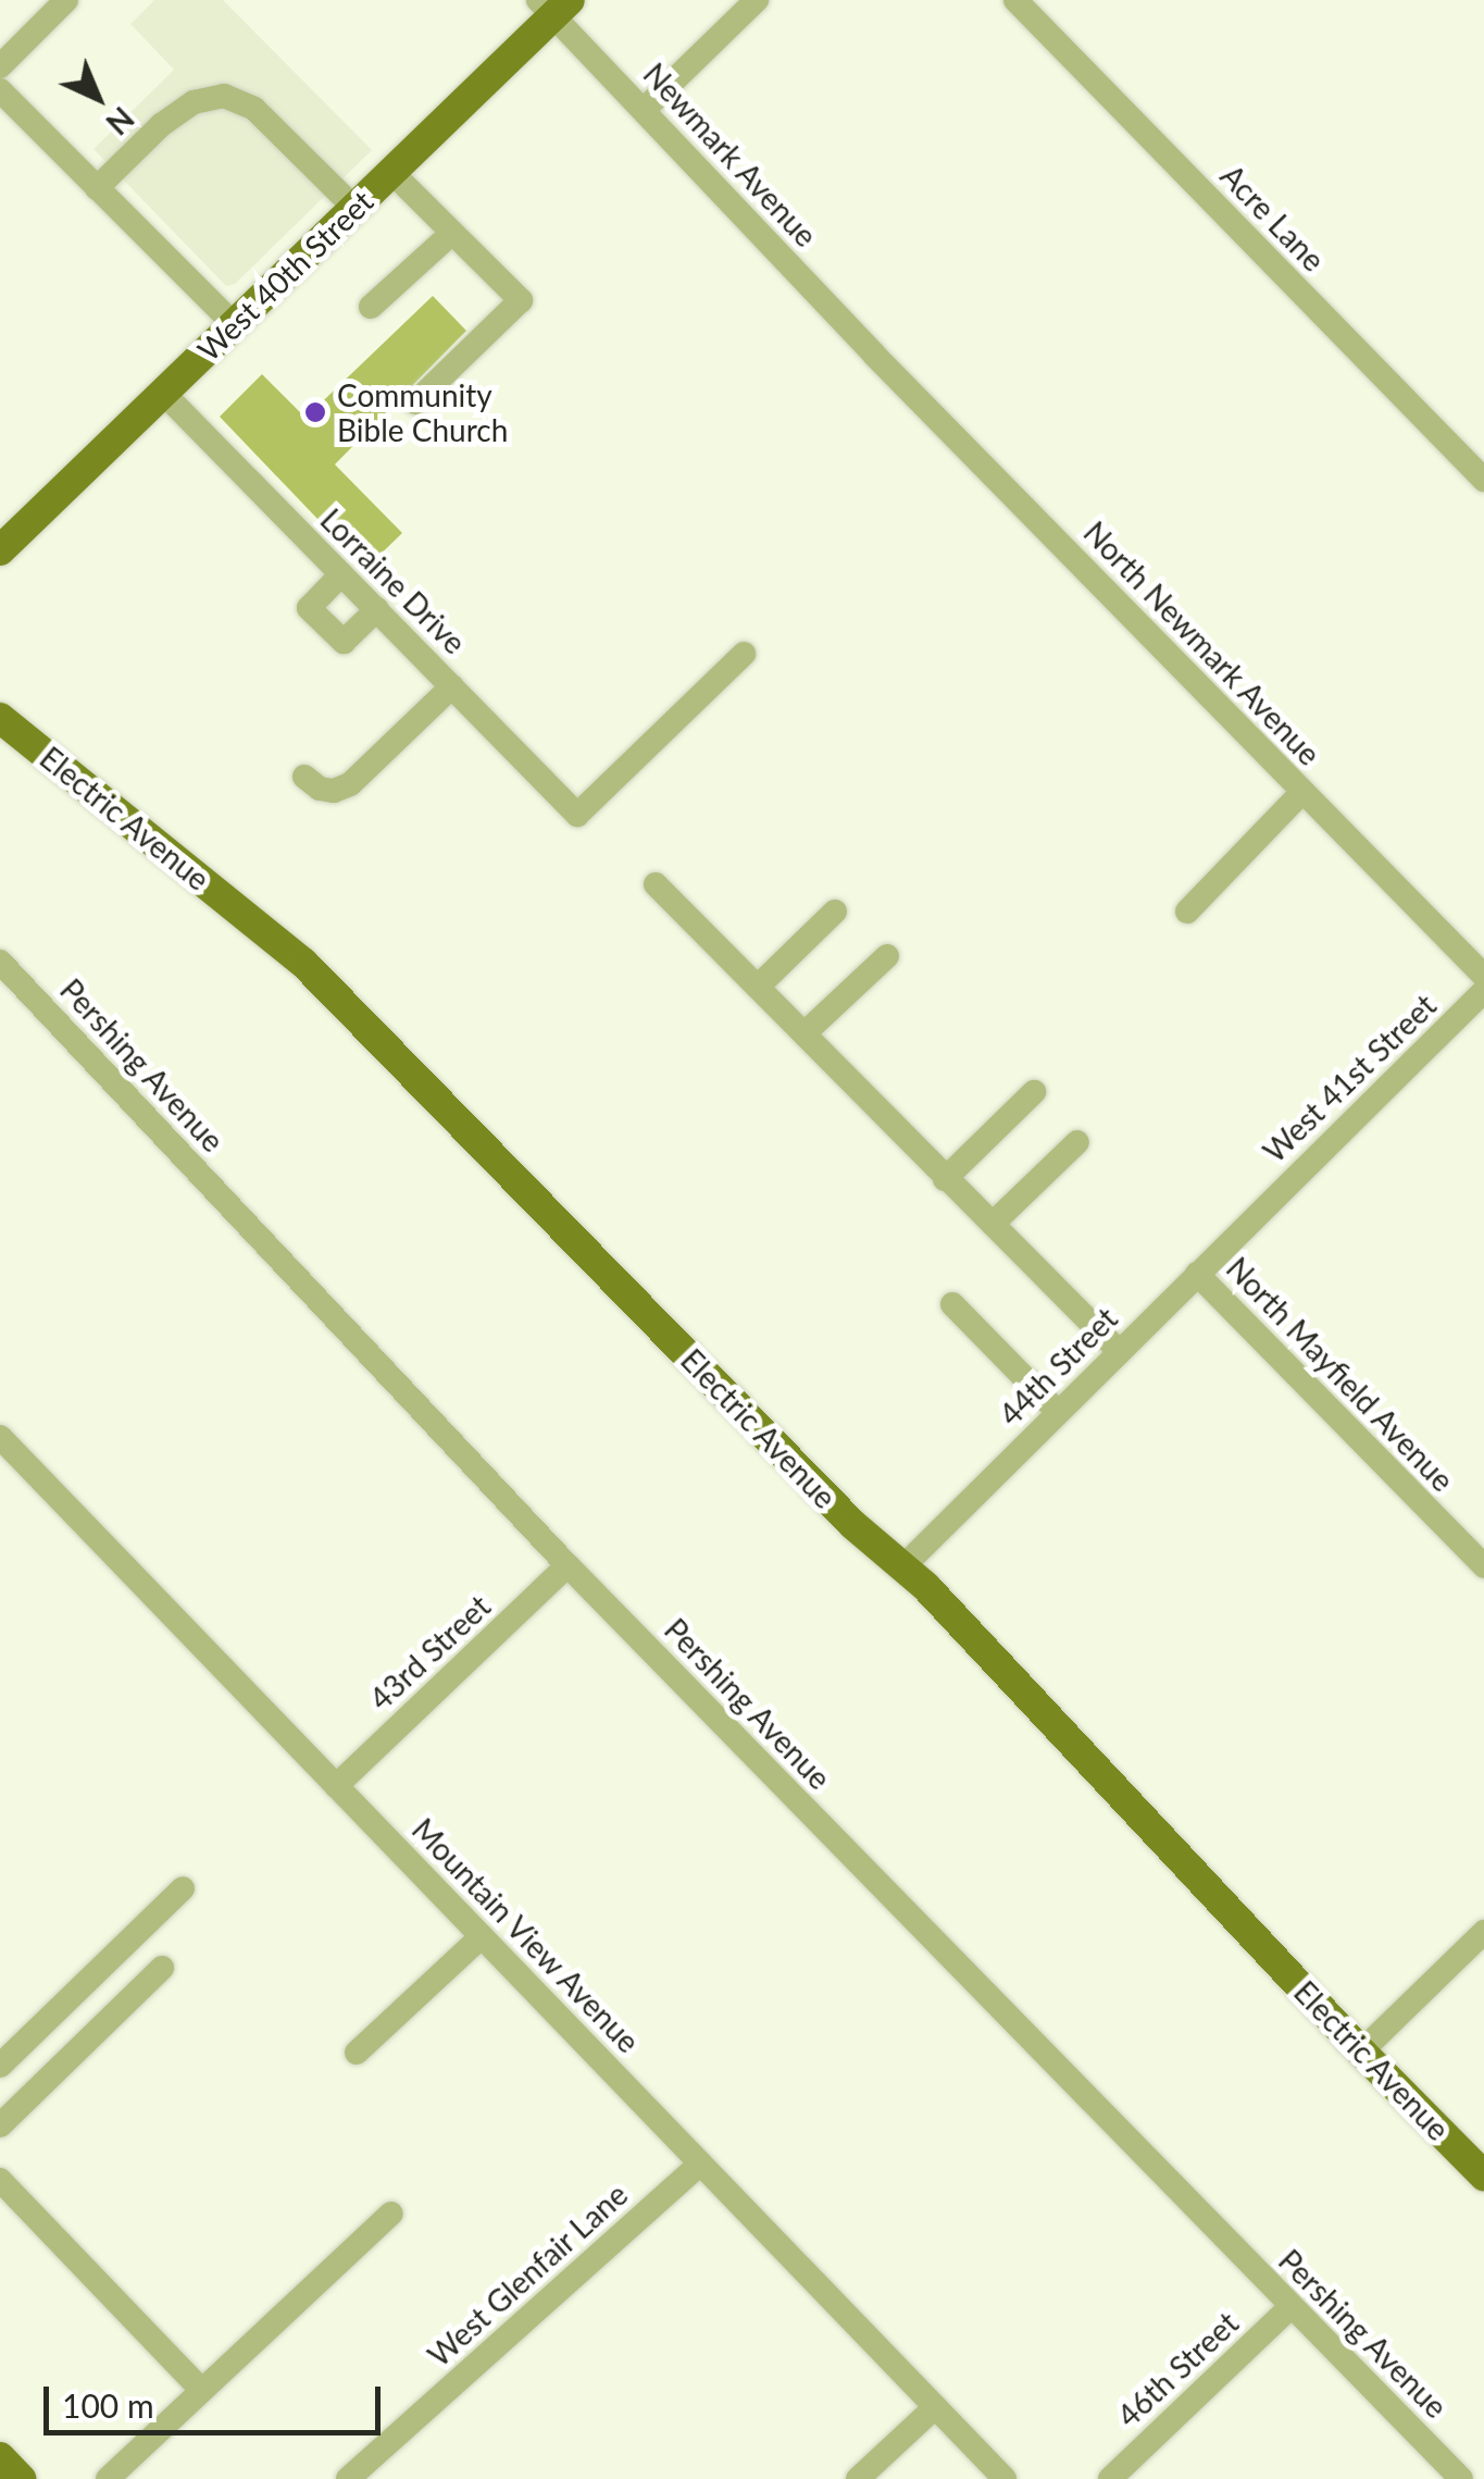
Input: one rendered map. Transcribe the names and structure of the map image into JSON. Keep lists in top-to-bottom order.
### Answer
{
  "streets": {
    "main road": ["West 40th Street", "Electric Avenue"],
    "street": [
      "Newmark Avenue",
      "Acre Lane",
      "Lorraine Drive",
      "North Newmark Avenue",
      "Pershing Avenue",
      "West 41st Street",
      "44th Street",
      "North Mayfield Avenue",
      "43rd Street",
      "Mountain View Avenue",
      "West Glenfair Lane",
      "46th Street"
    ]
  },
  "crossings": [
    ["Newmark Avenue", "West 40th Street"],
    ["Newmark Avenue", "North Newmark Avenue"],
    ["West 40th Street", "Lorraine Drive"],
    ["Electric Avenue", "44th Street"],
    ["Pershing Avenue", "43rd Street"],
    ["Pershing Avenue", "46th Street"],
    ["West 41st Street", "44th Street"],
    ["44th Street", "North Mayfield Avenue"],
    ["43rd Street", "Mountain View Avenue"],
    ["Mountain View Avenue", "West Glenfair Lane"]
  ],
  "places": ["Community Bible Church"],
  "scale_bar": "100 m",
  "north": "bottom right"
}
